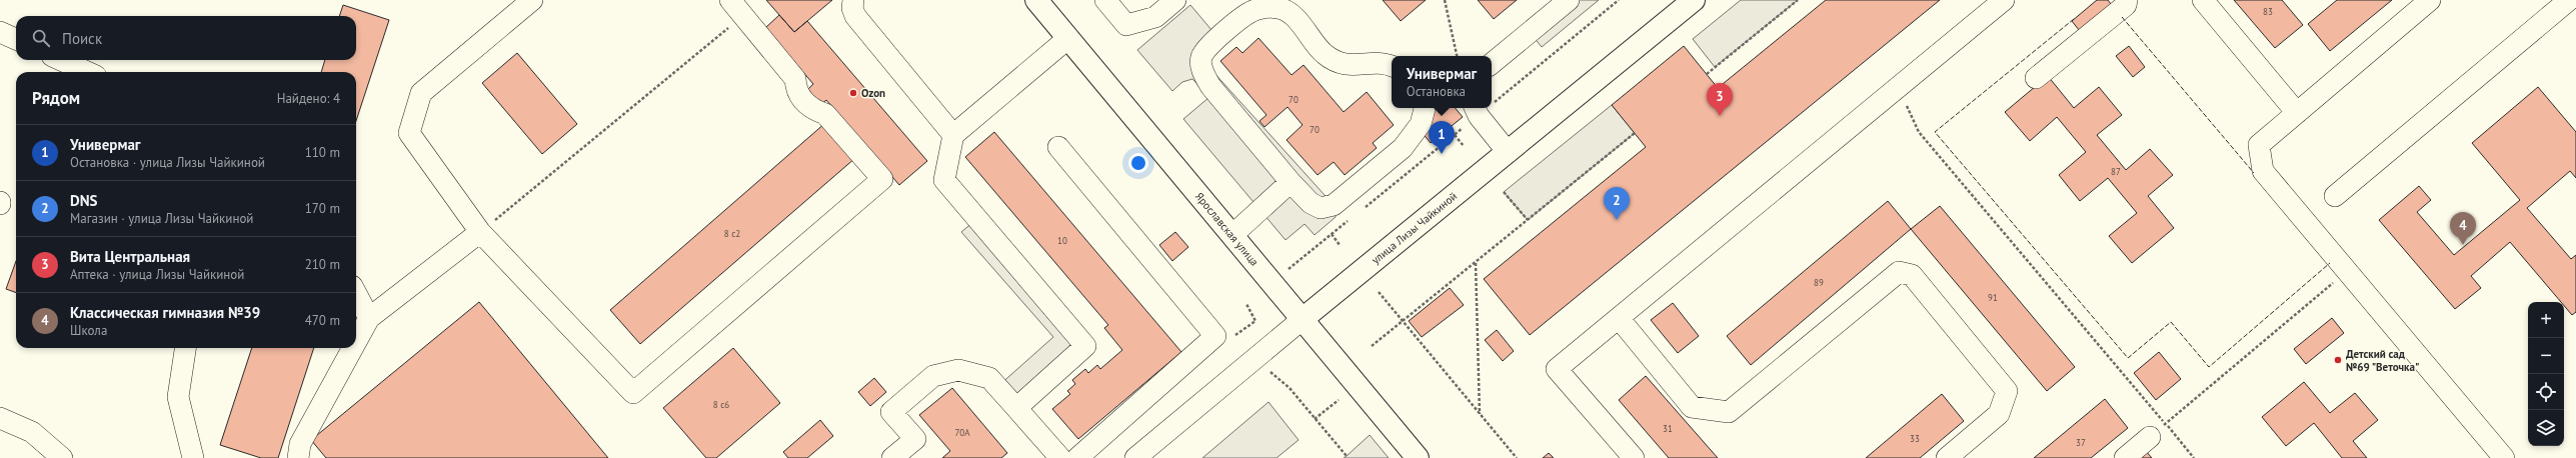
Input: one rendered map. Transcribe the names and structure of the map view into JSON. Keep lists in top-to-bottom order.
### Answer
{
  "streets": {
    "main road": ["улица Лизы Чайкиной", "Ярославская улица"]
  },
  "crossings": [
    ["улица Лизы Чайкиной", "Ярославская улица"]
  ],
  "places": ["Ozon", "Детский сад №69 \"Веточка\""],
  "house_numbers": [
    "83",
    "70",
    "70",
    "87",
    "8 с2",
    "10",
    "89",
    "91",
    "8 с6",
    "31",
    "70А",
    "33",
    "37"
  ],
  "page": {
    "search": "Поиск",
    "popup": ["Универмаг", "Остановка"],
    "heading": ["Рядом", "Найдено: 4"],
    "pins": [
      "3",
      "1",
      "2",
      "4"
    ],
    "list": [
      {
        "mark": "1",
        "name": "Универмаг",
        "note": "Остановка · улица Лизы Чайкиной",
        "value": "110 m"
      },
      {
        "mark": "2",
        "name": "DNS",
        "note": "Магазин · улица Лизы Чайкиной",
        "value": "170 m"
      },
      {
        "mark": "3",
        "name": "Вита Центральная",
        "note": "Аптека · улица Лизы Чайкиной",
        "value": "210 m"
      },
      {
        "mark": "4",
        "name": "Классическая гимназия №39",
        "note": "Школа",
        "value": "470 m"
      }
    ],
    "map_buttons": ["+", "−"]
  }
}
